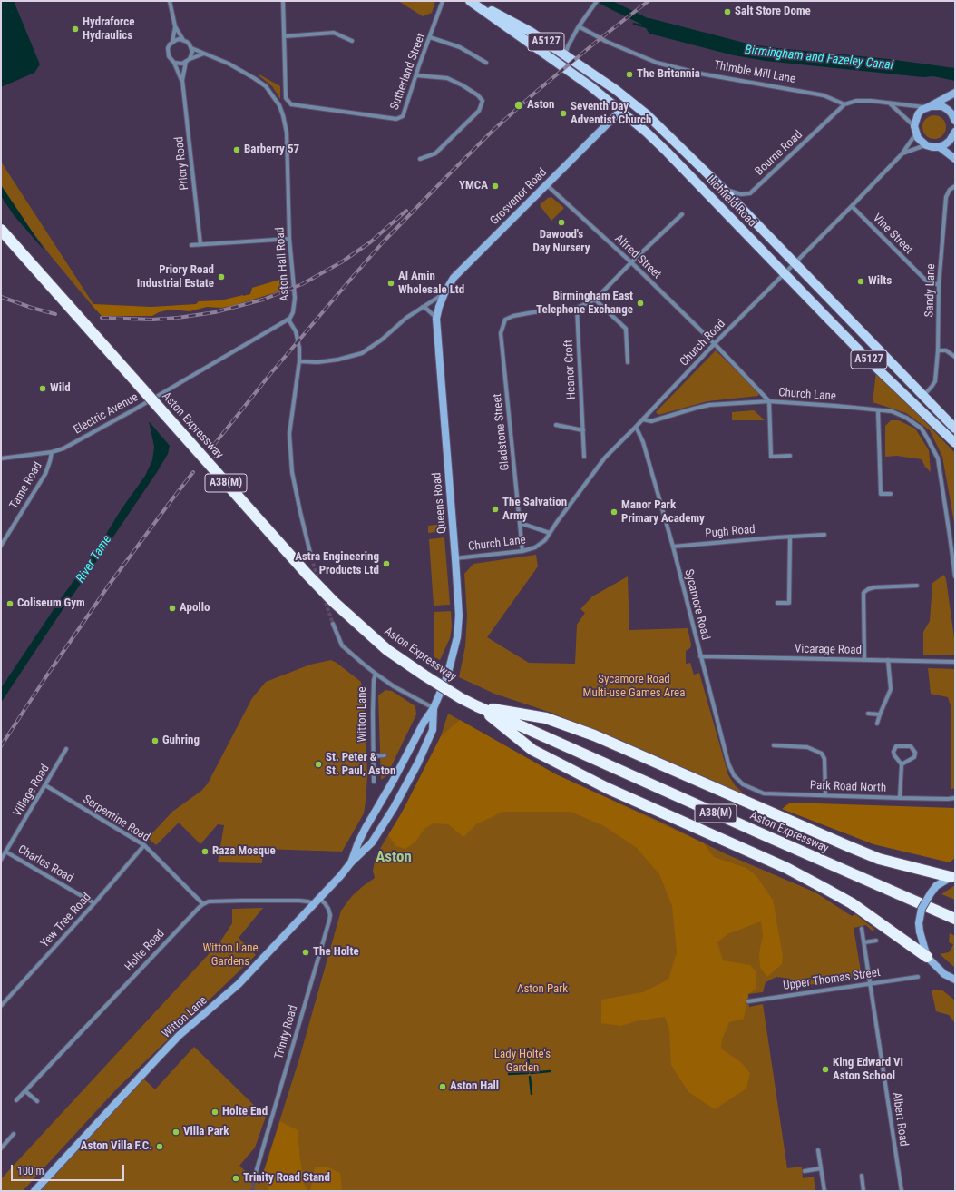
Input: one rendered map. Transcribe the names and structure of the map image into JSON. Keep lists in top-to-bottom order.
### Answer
{
  "streets": {
    "highway": ["Aston Expressway", "A38(M)"],
    "main road": [
      "A5127",
      "Grosvenor Road",
      "Lichfield Road",
      "Queens Road",
      "Witton Lane"
    ],
    "street": [
      "Sutherland Street",
      "Thimble Mill Lane",
      "Bourne Road",
      "Priory Road",
      "Vine Street",
      "Alfred Street",
      "Aston Hall Road",
      "Sandy Lane",
      "Church Road",
      "Heanor Croft",
      "Church Lane",
      "Electric Avenue",
      "Gladstone Street",
      "Tame Road",
      "Pugh Road",
      "Sycamore Road",
      "Vicarage Road",
      "Park Road North",
      "Village Road",
      "Serpentine Road",
      "Charles Road",
      "Yew Tree Road",
      "Holte Road",
      "Upper Thomas Street",
      "Trinity Road",
      "Albert Road"
    ]
  },
  "crossings": [
    ["Thimble Mill Lane", "Bourne Road"],
    ["Bourne Road", "Lichfield Road"],
    ["Priory Road", "Aston Hall Road"],
    ["Grosvenor Road", "Lichfield Road"],
    ["Grosvenor Road", "Alfred Street"],
    ["Grosvenor Road", "Queens Road"],
    ["Lichfield Road", "Sandy Lane"],
    ["Lichfield Road", "Church Road"],
    ["Vine Street", "Sandy Lane"],
    ["Alfred Street", "Church Road"],
    ["Alfred Street", "Church Lane"],
    ["Aston Hall Road", "Electric Avenue"],
    ["Church Road", "Church Lane"],
    ["Church Road", "Sycamore Road"],
    ["Heanor Croft", "Gladstone Street"],
    ["Church Lane", "Gladstone Street"],
    ["Church Lane", "Queens Road"],
    ["Church Lane", "Sycamore Road"],
    ["Electric Avenue", "Tame Road"],
    ["Queens Road", "Witton Lane"],
    ["Pugh Road", "Sycamore Road"],
    ["Sycamore Road", "Vicarage Road"],
    ["Sycamore Road", "Park Road North"],
    ["Witton Lane", "Trinity Road"],
    ["Village Road", "Serpentine Road"],
    ["Village Road", "Charles Road"],
    ["Serpentine Road", "Yew Tree Road"],
    ["Serpentine Road", "Holte Road"],
    ["Charles Road", "Yew Tree Road"],
    ["Upper Thomas Street", "Albert Road"]
  ],
  "districts": ["Aston"],
  "water": ["Birmingham and Fazeley Canal", "River Tame"],
  "parks": [
    "Sycamore Road Multi-use Games Area",
    "Witton Lane Gardens",
    "Aston Park",
    "Lady Holte's Garden"
  ],
  "places": [
    "Salt Store Dome",
    "Hydraforce Hydraulics",
    "The Britannia",
    "Aston",
    "Seventh Day Adventist Church",
    "Barberry 57",
    "YMCA",
    "Dawood's Day Nursery",
    "Priory Road Industrial Estate",
    "Wilts",
    "Al Amin Wholesale Ltd",
    "Birmingham East Telephone Exchange",
    "Wild",
    "The Salvation Army",
    "Manor Park Primary Academy",
    "Astra Engineering Products Ltd",
    "Coliseum Gym",
    "Apollo",
    "Guhring",
    "St. Peter & St. Paul, Aston",
    "Raza Mosque",
    "The Holte",
    "King Edward VI Aston School",
    "Aston Hall",
    "Holte End",
    "Villa Park",
    "Aston Villa F.C.",
    "Trinity Road Stand"
  ],
  "scale_bar": "100 m"
}
